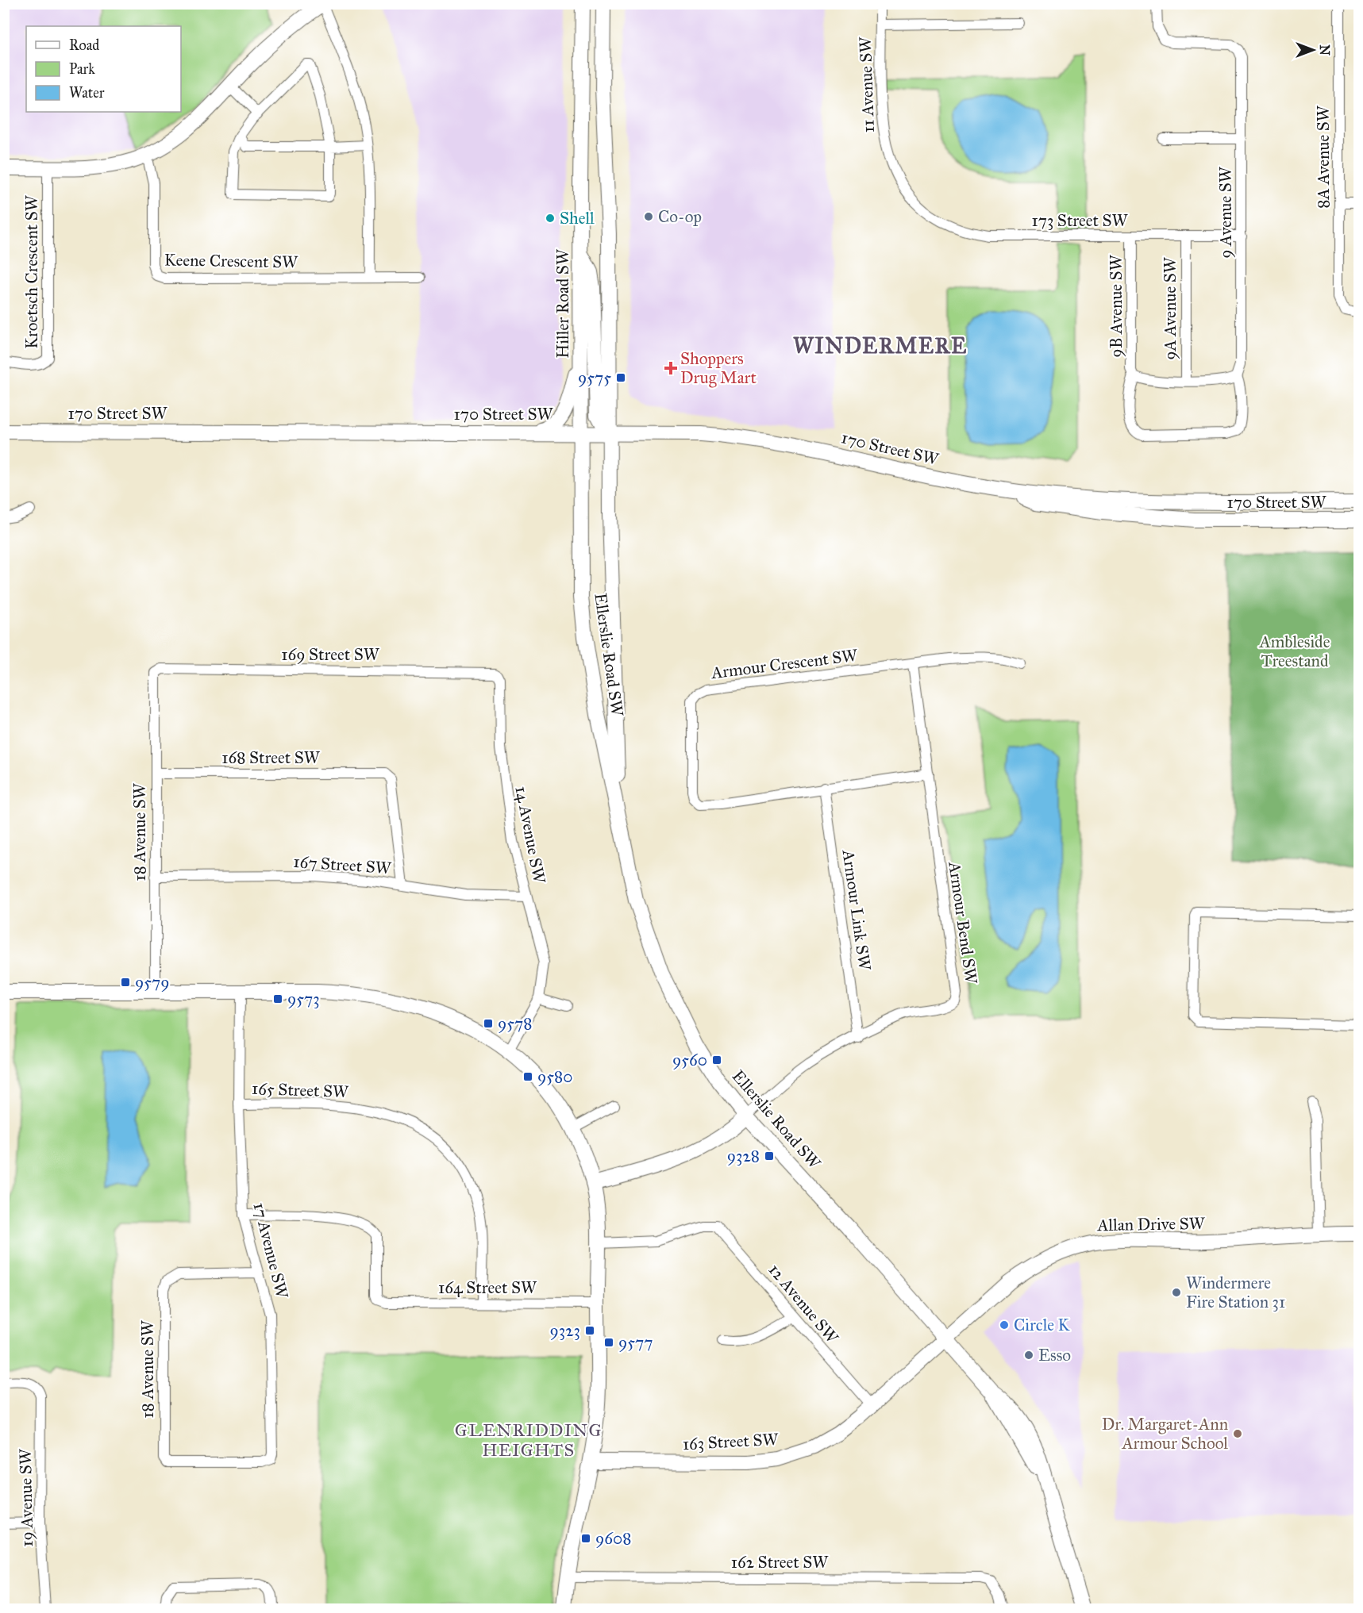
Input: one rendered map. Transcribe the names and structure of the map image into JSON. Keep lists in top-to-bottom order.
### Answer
{
  "streets": {
    "main road": [
      "Hiller Road SW",
      "170 Street SW",
      "Ellerslie Road SW",
      "Allan Drive SW",
      "163 Street SW"
    ],
    "street": [
      "11 Avenue SW",
      "8A Avenue SW",
      "9 Avenue SW",
      "173 Street SW",
      "Keene Crescent SW",
      "Kroetsch Crescent SW",
      "9B Avenue SW",
      "9A Avenue SW",
      "169 Street SW",
      "Armour Crescent SW",
      "168 Street SW",
      "18 Avenue SW",
      "14 Avenue SW",
      "167 Street SW",
      "Armour Link SW",
      "Armour Bend SW",
      "165 Street SW",
      "17 Avenue SW",
      "164 Street SW",
      "12 Avenue SW",
      "19 Avenue SW",
      "162 Street SW"
    ]
  },
  "crossings": [
    ["11 Avenue SW", "173 Street SW"],
    ["9 Avenue SW", "173 Street SW"],
    ["9 Avenue SW", "9B Avenue SW"],
    ["173 Street SW", "9B Avenue SW"],
    ["173 Street SW", "9A Avenue SW"],
    ["Hiller Road SW", "170 Street SW"],
    ["Hiller Road SW", "Ellerslie Road SW"],
    ["170 Street SW", "Ellerslie Road SW"],
    ["169 Street SW", "18 Avenue SW"],
    ["169 Street SW", "14 Avenue SW"],
    ["Ellerslie Road SW", "Armour Bend SW"],
    ["Ellerslie Road SW", "Allan Drive SW"],
    ["Ellerslie Road SW", "163 Street SW"],
    ["Armour Crescent SW", "Armour Link SW"],
    ["Armour Crescent SW", "Armour Bend SW"],
    ["168 Street SW", "18 Avenue SW"],
    ["168 Street SW", "167 Street SW"],
    ["18 Avenue SW", "167 Street SW"],
    ["18 Avenue SW", "17 Avenue SW"],
    ["14 Avenue SW", "167 Street SW"],
    ["Armour Link SW", "Armour Bend SW"],
    ["165 Street SW", "17 Avenue SW"],
    ["165 Street SW", "164 Street SW"],
    ["Allan Drive SW", "163 Street SW"],
    ["17 Avenue SW", "164 Street SW"],
    ["12 Avenue SW", "163 Street SW"]
  ],
  "districts": ["WINDERMERE", "GLENRIDDING HEIGHTS"],
  "parks": ["Ambleside Treestand"],
  "places": {
    "other": [
      "Co-op",
      "Shell",
      "Windermere Fire Station 31",
      "Circle K",
      "Esso",
      "Dr. Margaret-Ann Armour School"
    ],
    "health": ["Shoppers Drug Mart"],
    "transit": [
      "9575",
      "9579",
      "9573",
      "9578",
      "9560",
      "9580",
      "9328",
      "9323",
      "9577",
      "9608"
    ]
  },
  "legend": ["Road", "Park", "Water"],
  "north": "right"
}
